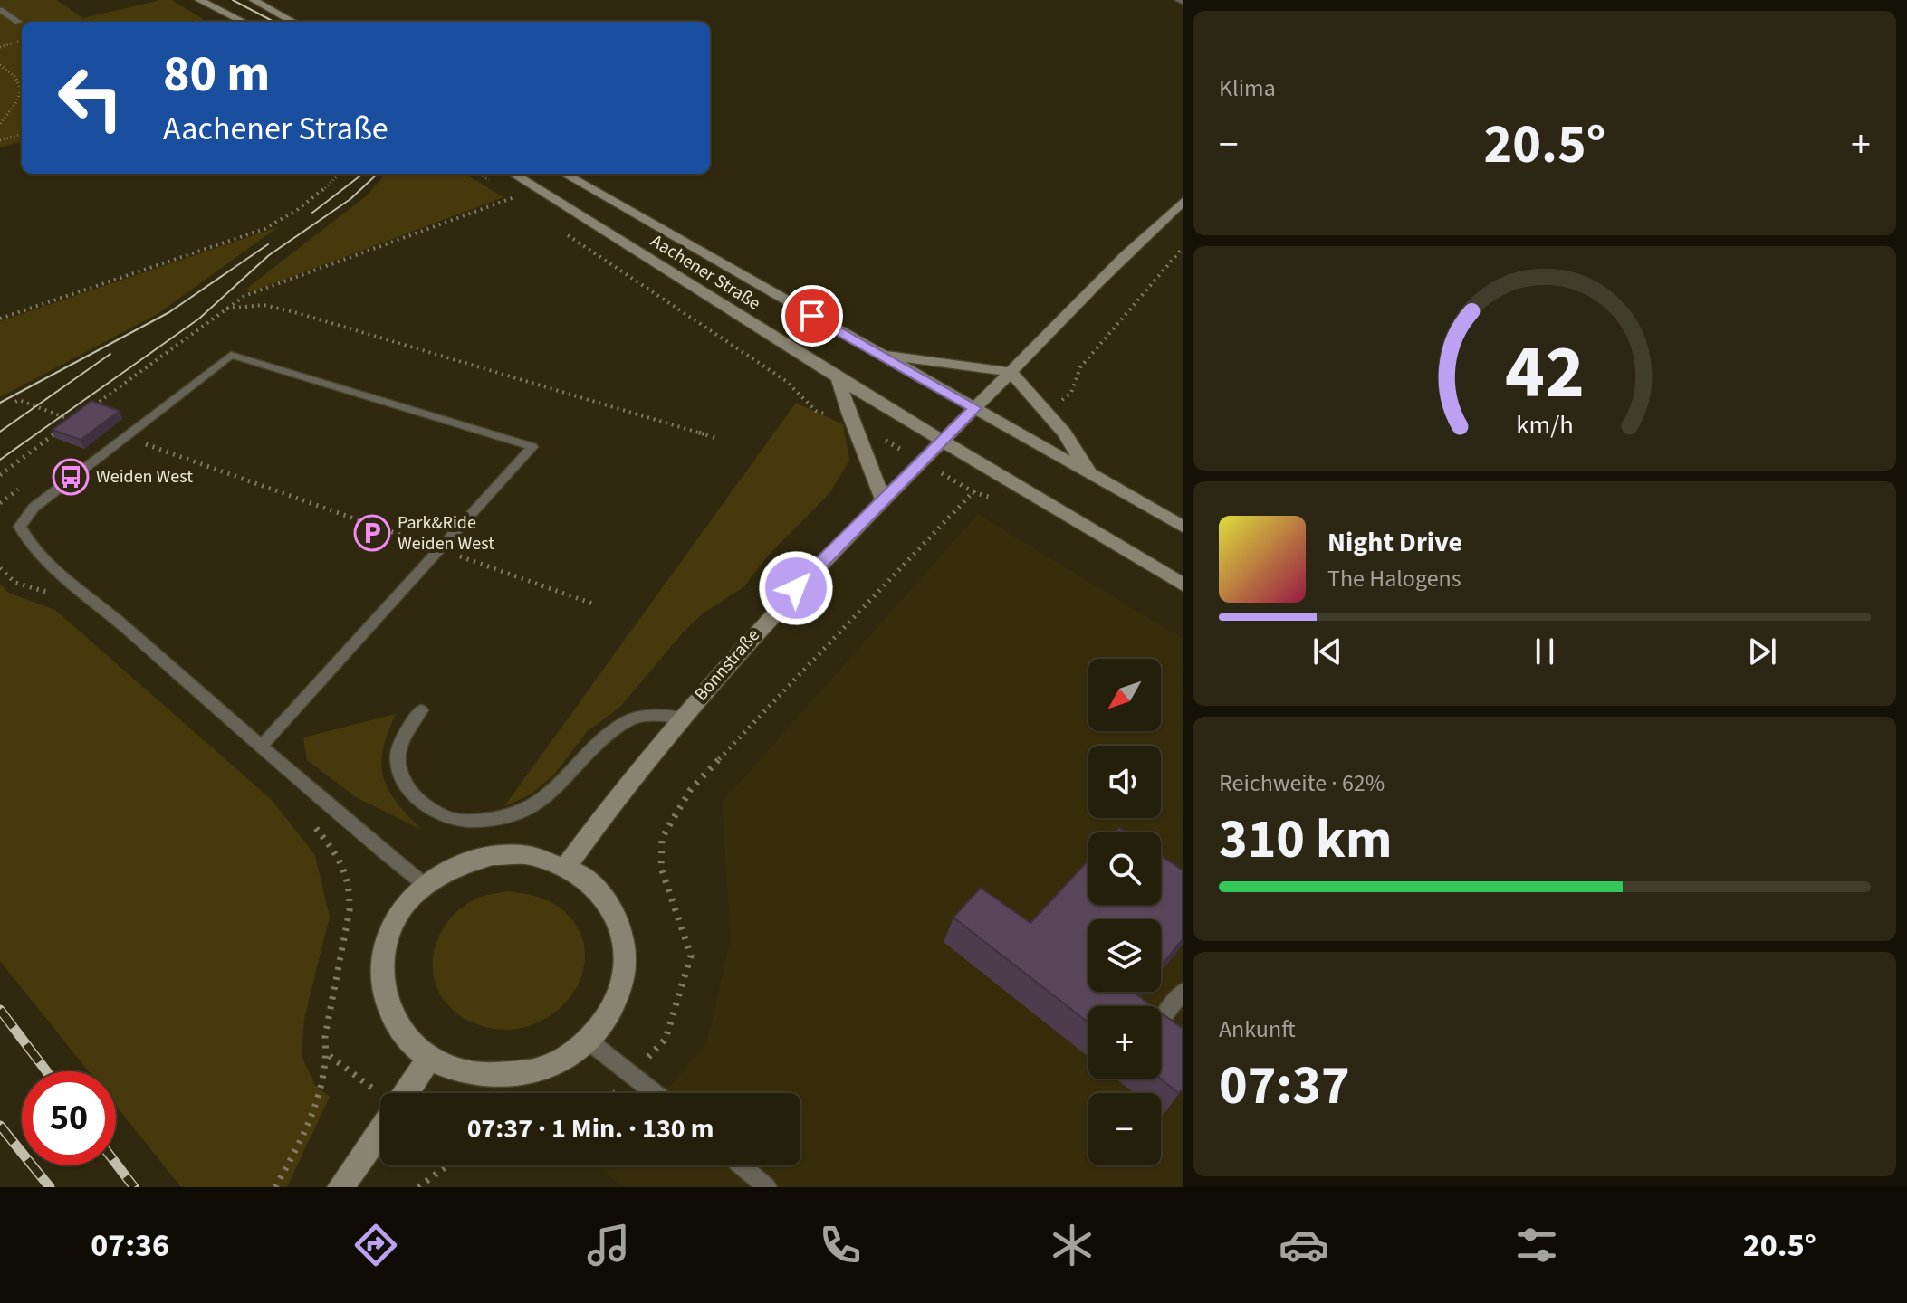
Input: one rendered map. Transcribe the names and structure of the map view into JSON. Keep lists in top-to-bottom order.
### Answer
{
  "streets": {
    "main road": ["Aachener Straße", "Bonnstraße"]
  },
  "crossings": [
    ["Aachener Straße", "Bonnstraße"]
  ],
  "places": {
    "bus stop": ["Weiden West"],
    "parking": ["Park&Ride Weiden West"]
  },
  "north": "bottom left",
  "page": {
    "tile": [
      "Klima",
      ["Reichweite · 62%", "310 km"],
      ["Ankunft", "07:37"]
    ],
    "turn": ["80 m", "Aachener Straße"],
    "heat": ["−", "20.5°", "+"],
    "song": ["Night Drive", "The Halogens"],
    "map_buttons": ["+", "−"],
    "limit": "50",
    "trip": "07:37 · 1 Min. · 130 m",
    "tabs": ["07:36", "20.5°"],
    "gauge": ["42", "km/h"]
  }
}
